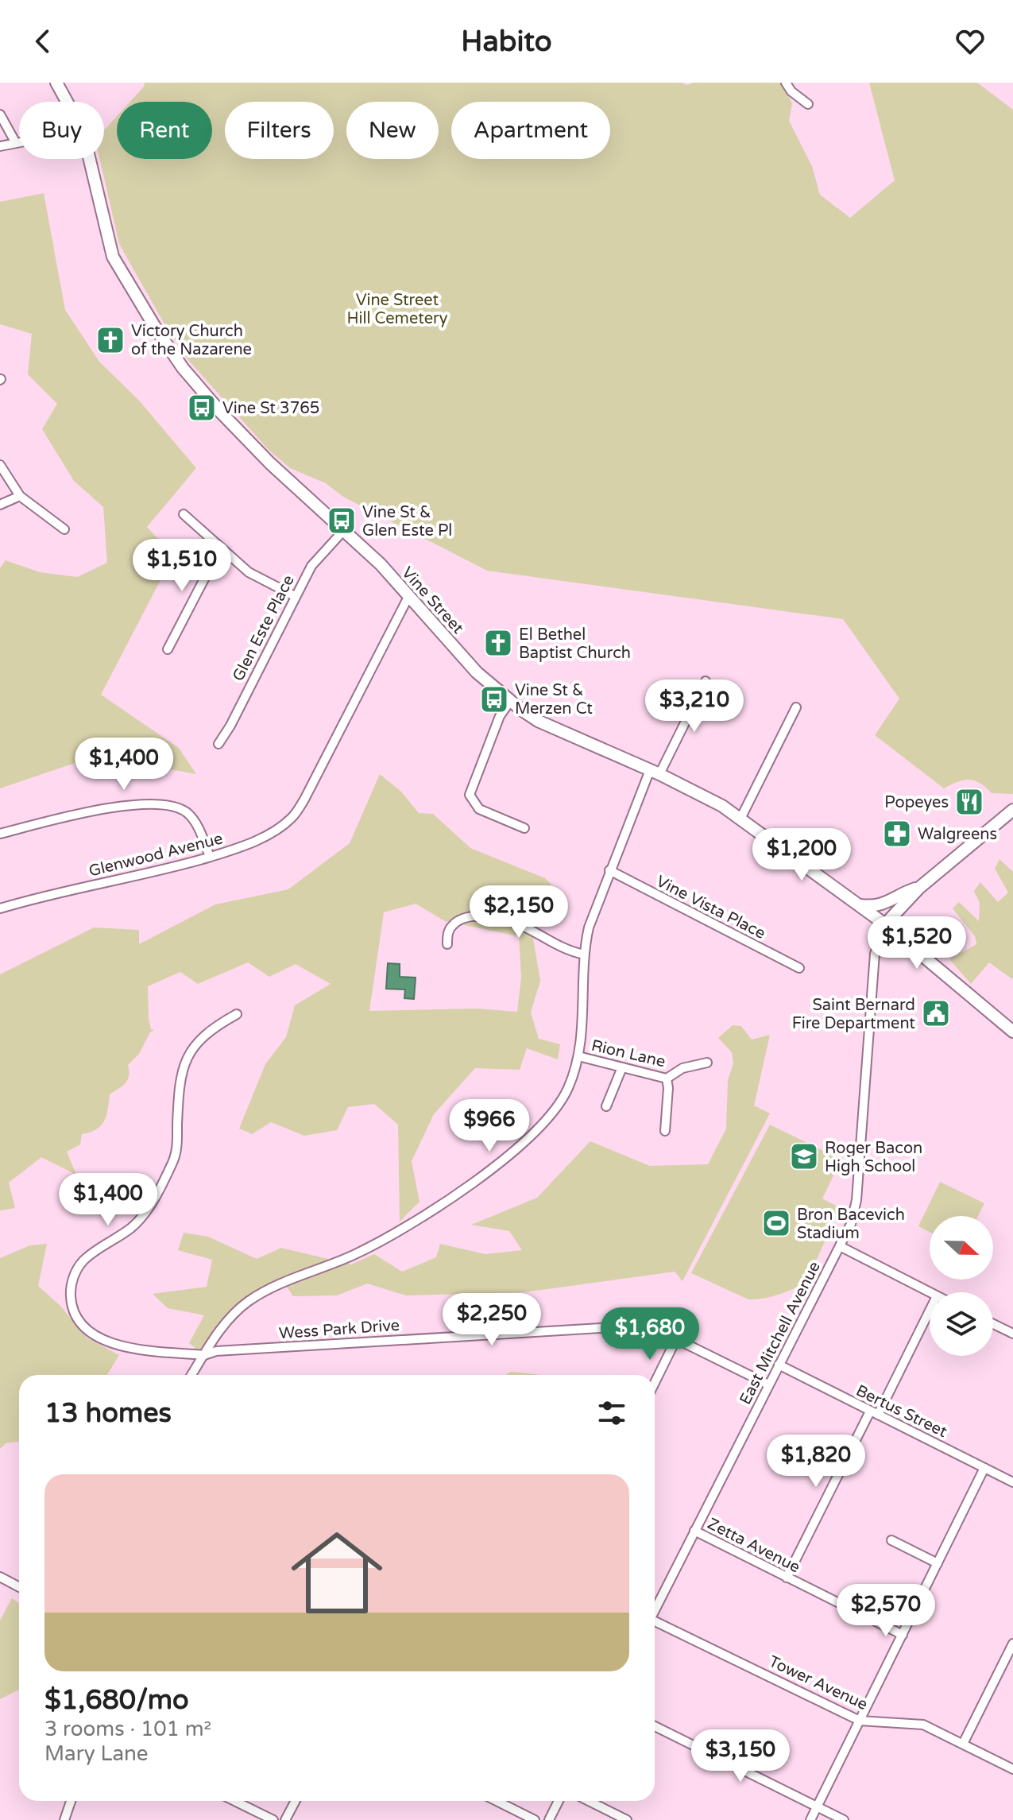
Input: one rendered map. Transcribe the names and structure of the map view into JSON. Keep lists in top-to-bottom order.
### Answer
{
  "streets": {
    "main road": ["Vine Street"],
    "street": [
      "Glen Este Place",
      "Glenwood Avenue",
      "Vine Vista Place",
      "Rion Lane",
      "Wess Park Drive",
      "East Mitchell Avenue",
      "Bertus Street",
      "Zetta Avenue",
      "Tower Avenue"
    ]
  },
  "crossings": [
    ["Vine Street", "Glen Este Place"],
    ["Vine Street", "Glenwood Avenue"],
    ["Vine Street", "East Mitchell Avenue"],
    ["Wess Park Drive", "East Mitchell Avenue"],
    ["East Mitchell Avenue", "Bertus Street"],
    ["East Mitchell Avenue", "Zetta Avenue"]
  ],
  "parks": ["Vine Street Hill Cemetery"],
  "places": {
    "church": ["Victory Church of the Nazarene", "El Bethel Baptist Church"],
    "bus stop": ["Vine St 3765", "Vine St & Glen Este Pl", "Vine St & Merzen Ct"],
    "restaurant": ["Popeyes"],
    "pharmacy": ["Walgreens"],
    "public building": ["Saint Bernard Fire Department"],
    "school or university": ["Roger Bacon High School"],
    "sports": ["Bron Bacevich Stadium"]
  },
  "north": "right",
  "page": {
    "header": "Habito",
    "chip": [
      "Buy",
      "Rent",
      "Filters",
      "New",
      "Apartment"
    ],
    "price": [
      "$1,510",
      "$3,210",
      "$1,400",
      "$1,200",
      "$2,150",
      "$1,520",
      "$966",
      "$1,400",
      "$2,250",
      "$1,680",
      "$1,820",
      "$2,570",
      "$3,150"
    ],
    "heading": "13 homes",
    "list": [
      {
        "name": "$1,680/mo",
        "note": "3 rooms · 101 m² · Mary Lane"
      }
    ]
  }
}
